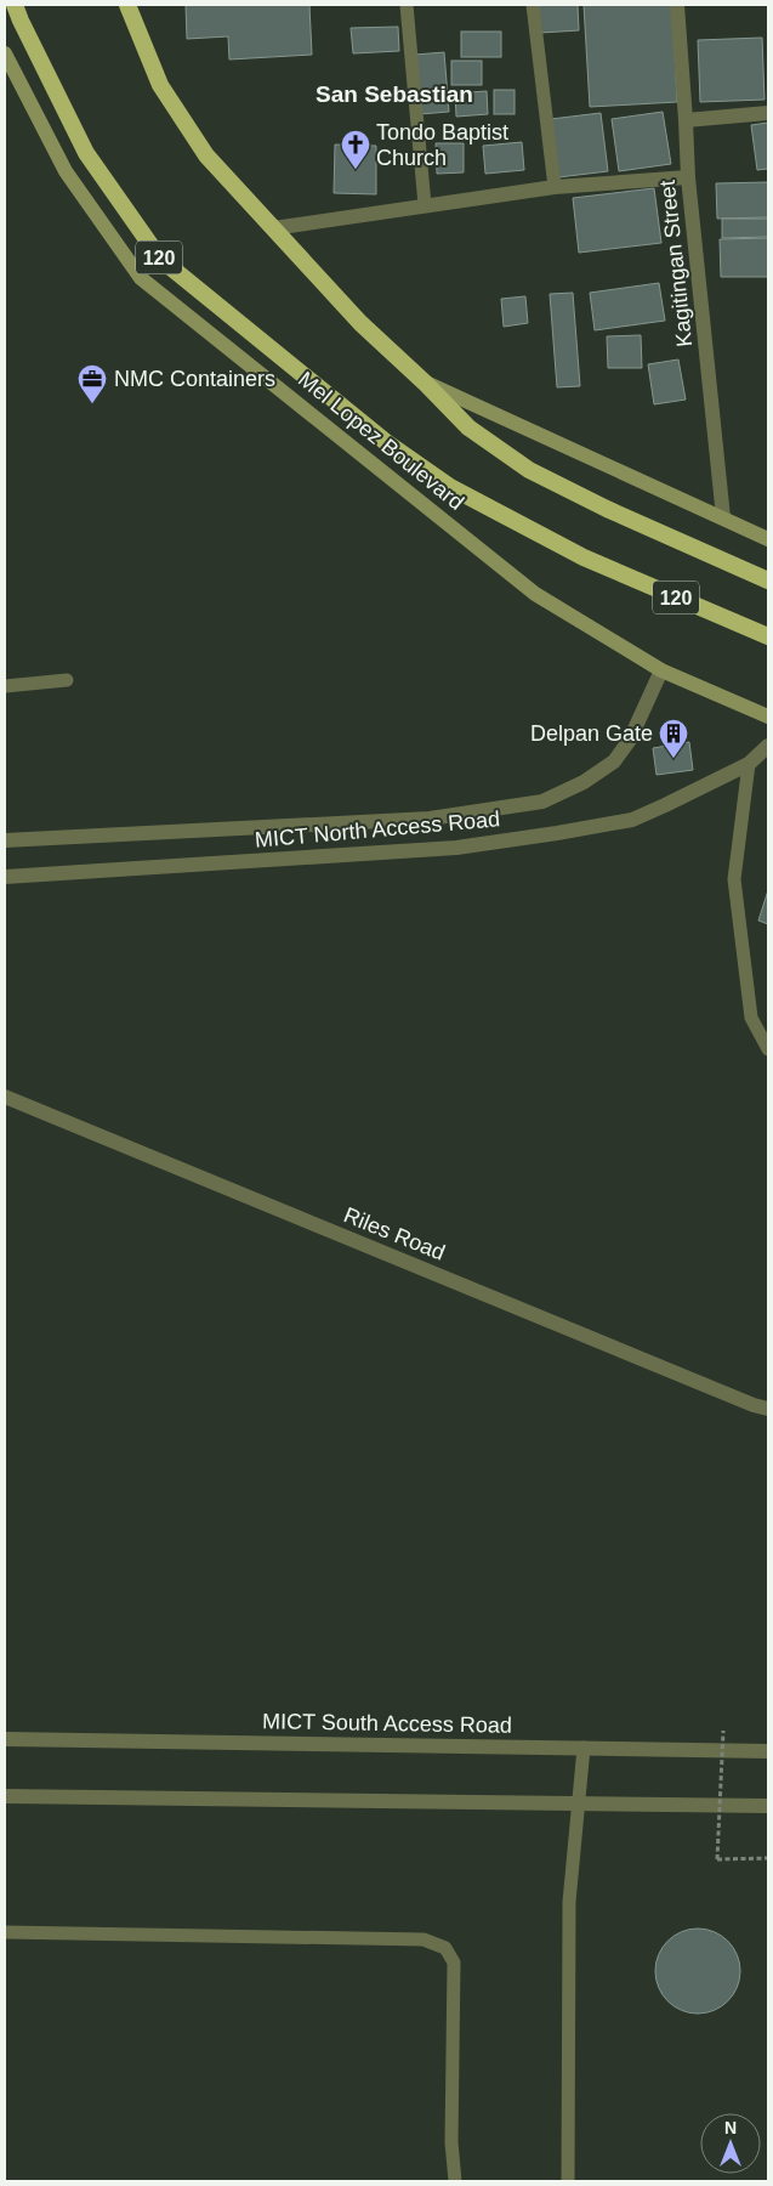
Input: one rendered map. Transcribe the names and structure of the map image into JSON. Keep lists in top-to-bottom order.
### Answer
{
  "streets": {
    "highway": ["120", "Mel Lopez Boulevard"],
    "street": [
      "Kagitingan Street",
      "MICT North Access Road",
      "Riles Road",
      "MICT South Access Road"
    ]
  },
  "crossings": [
    ["120", "Kagitingan Street"],
    ["Mel Lopez Boulevard", "MICT North Access Road"]
  ],
  "districts": ["San Sebastian"],
  "places": {
    "church": ["Tondo Baptist Church"],
    "office": ["NMC Containers"],
    "building": ["Delpan Gate"]
  },
  "north": "top"
}
